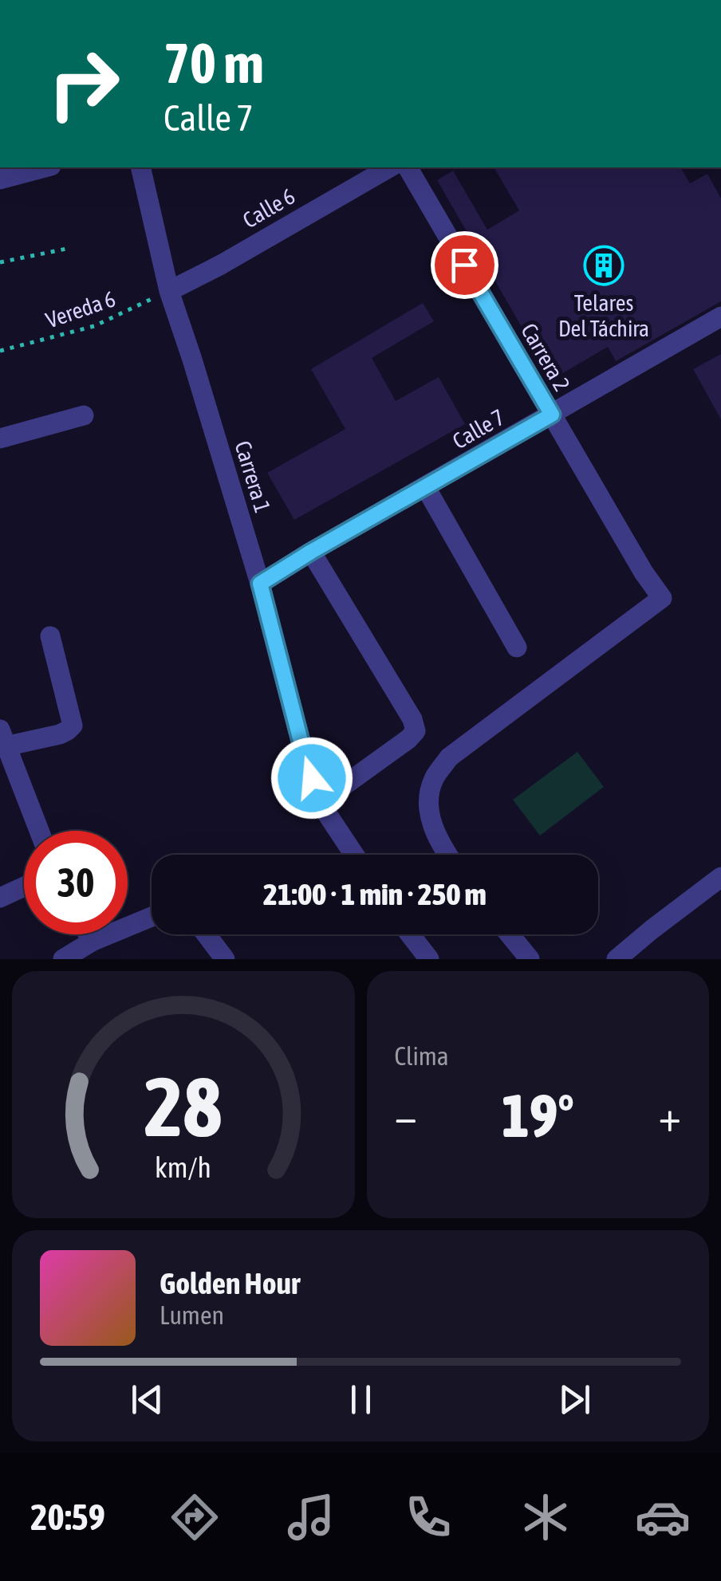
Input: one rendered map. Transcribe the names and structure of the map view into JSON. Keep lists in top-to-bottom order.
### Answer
{
  "streets": {
    "street": [
      "Calle 6",
      "Carrera 2",
      "Calle 7",
      "Carrera 1"
    ],
    "path": ["Vereda 6"]
  },
  "crossings": [
    ["Calle 6", "Vereda 6"],
    ["Calle 6", "Carrera 1"],
    ["Vereda 6", "Carrera 1"],
    ["Carrera 2", "Calle 7"],
    ["Calle 7", "Carrera 1"]
  ],
  "places": {
    "building": ["Telares Del Táchira"]
  },
  "page": {
    "turn": ["70 m", "Calle 7"],
    "limit": "30",
    "trip": "21:00 · 1 min · 250 m",
    "tile": "Clima",
    "heat": ["−", "19°", "+"],
    "song": ["Golden Hour", "Lumen"],
    "tabs": "20:59",
    "gauge": ["28", "km/h"]
  }
}
